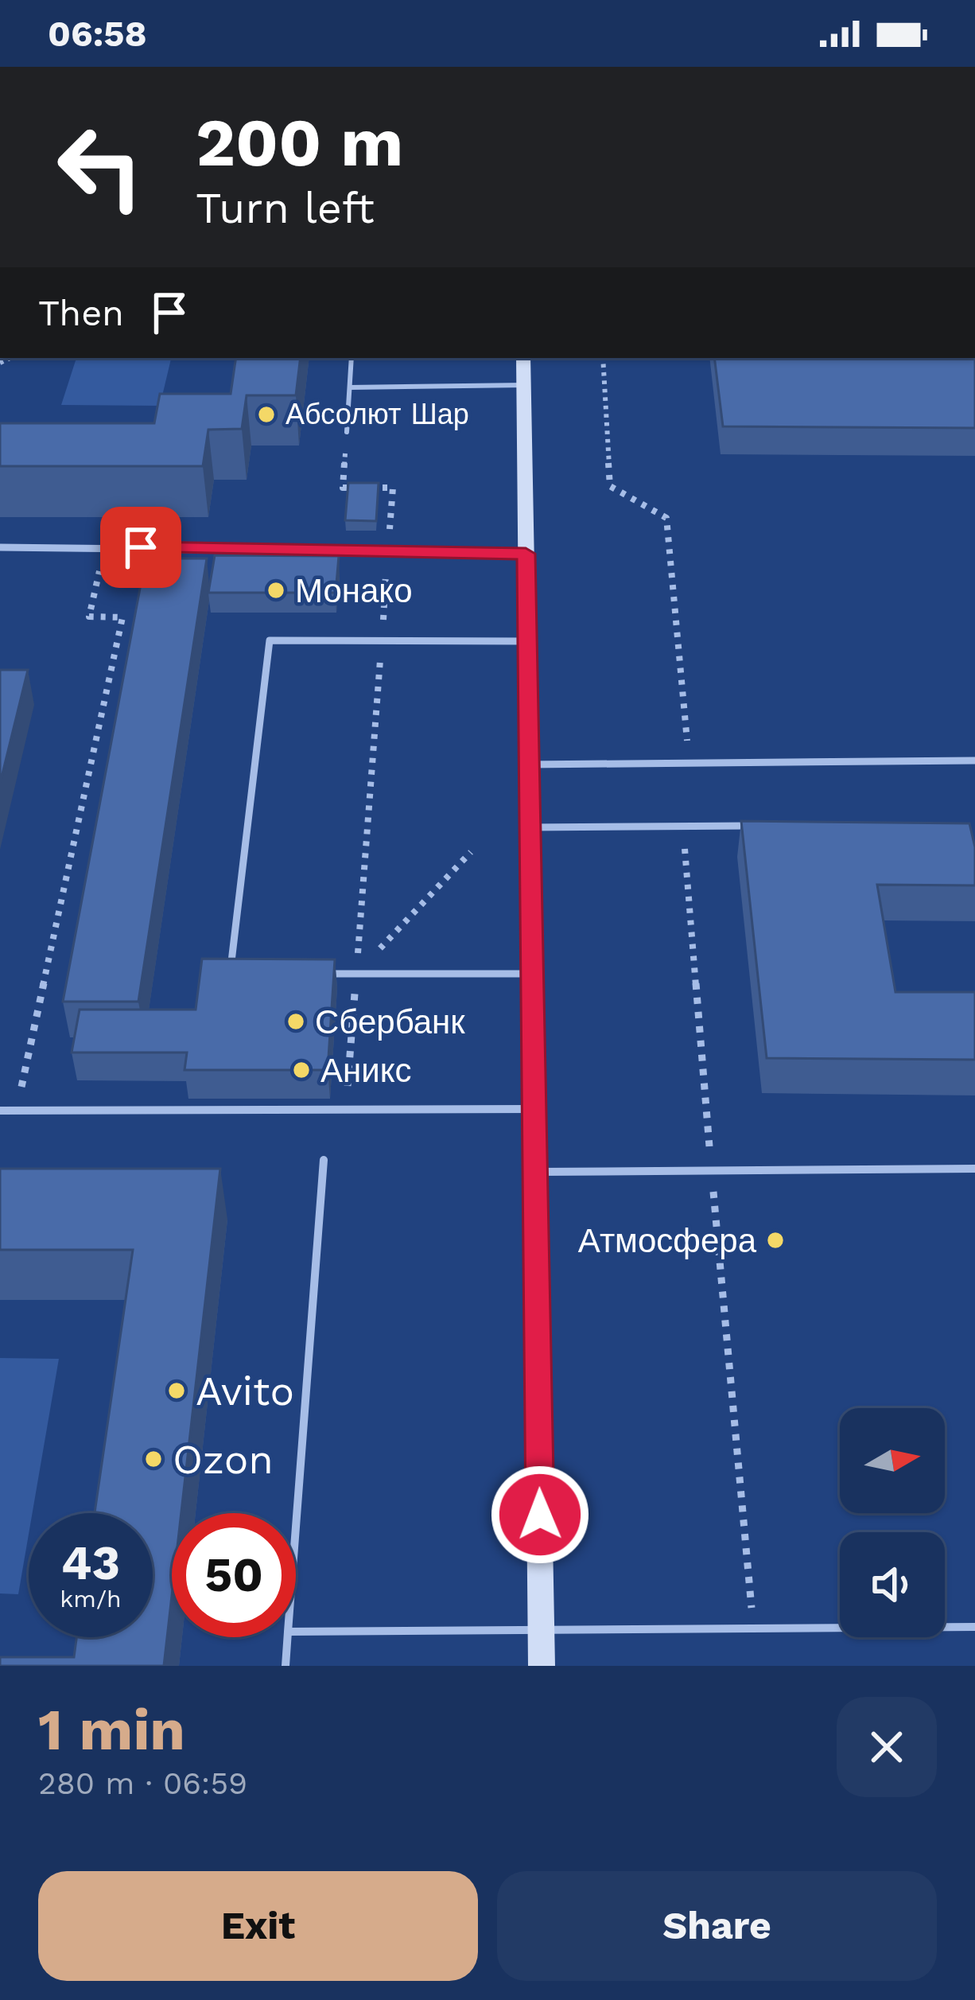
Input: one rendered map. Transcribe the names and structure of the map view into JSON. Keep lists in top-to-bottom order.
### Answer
{
  "places": [
    "Абсолют Шар",
    "Монако",
    "Сбербанк",
    "Аникс",
    "Атмосфера",
    "Avito",
    "Ozon"
  ],
  "north": "right",
  "page": {
    "status": "06:58",
    "turn": ["200 m", "Turn left"],
    "then": "Then",
    "speed": "43 km/h",
    "limit": "50",
    "heading": ["1 min", "280 m · 06:59"],
    "buttons": ["Exit", "Share"]
  }
}
